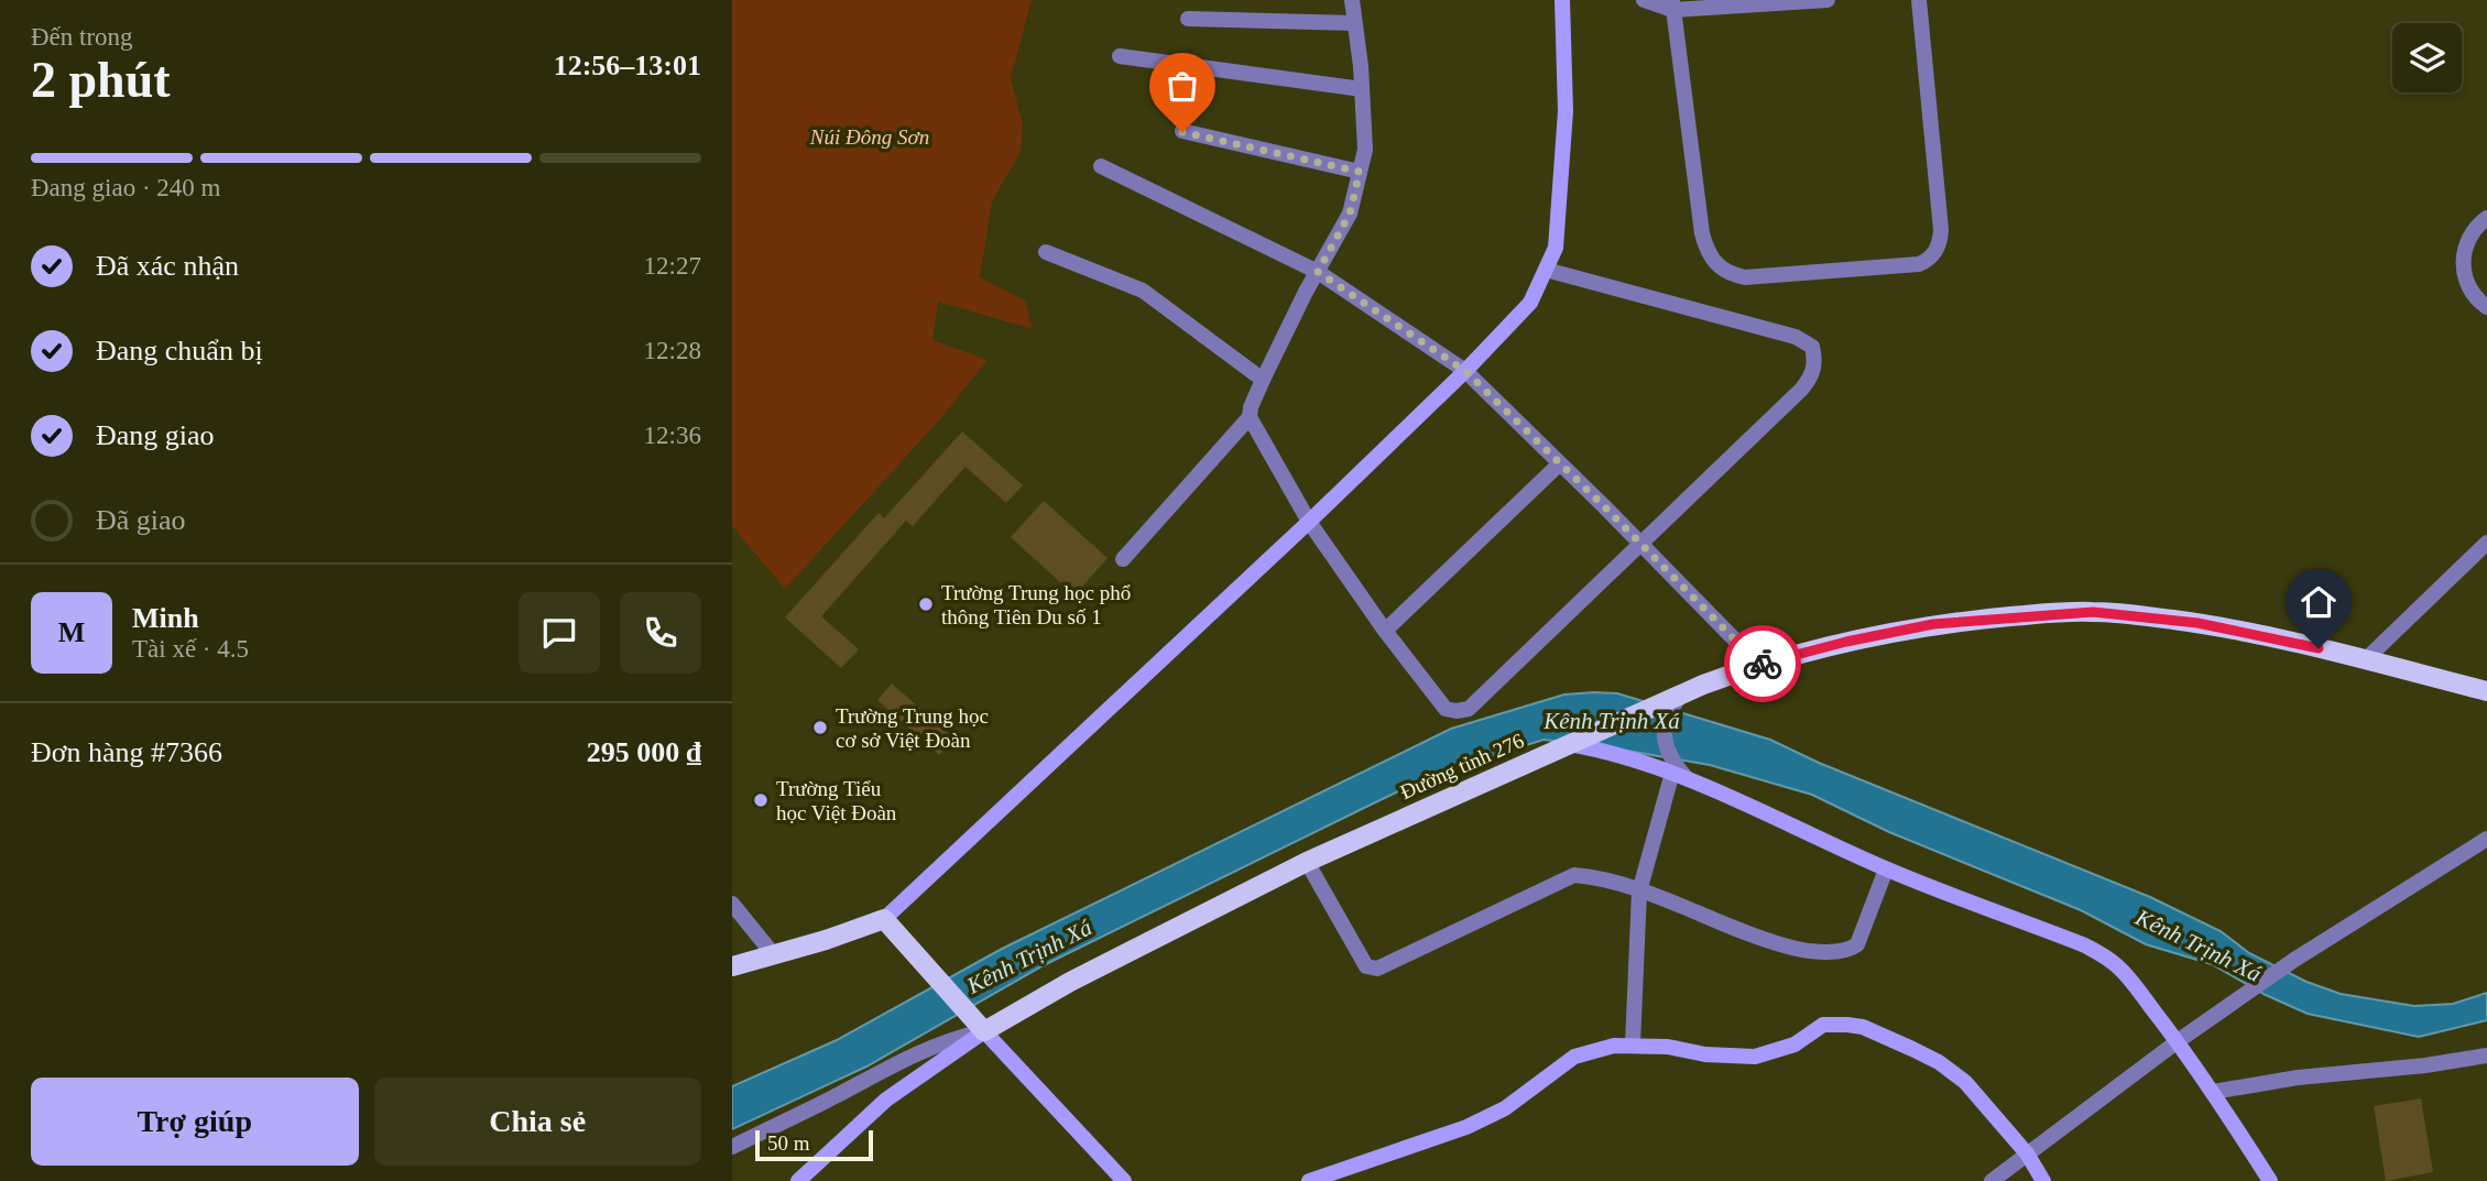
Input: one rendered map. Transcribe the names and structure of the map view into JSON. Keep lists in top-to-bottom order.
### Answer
{
  "streets": {
    "main road": ["Đường tỉnh 276"]
  },
  "water": ["Kênh Trịnh Xá"],
  "parks": ["Núi Đông Sơn"],
  "places": ["Trường Trung học phổ thông Tiên Du số 1", "Trường Trung học cơ sở Việt Đoàn", "Trường Tiểu học Việt Đoàn"],
  "scale_bar": "50 m",
  "page": {
    "heading": ["2 phút", "Đến trong", "12:56–13:01"],
    "panel": [
      "Minh",
      "Tài xế · 4.5",
      "Đơn hàng #7366",
      "295 000 ₫"
    ],
    "bar": "Đang giao · 240 m",
    "list": [
      ["Đã xác nhận", "12:27"],
      ["Đang chuẩn bị", "12:28"],
      ["Đang giao", "12:36"],
      "Đã giao"
    ],
    "round": "M",
    "buttons": ["Trợ giúp", "Chia sẻ"],
    "scale": "50 m"
  }
}
